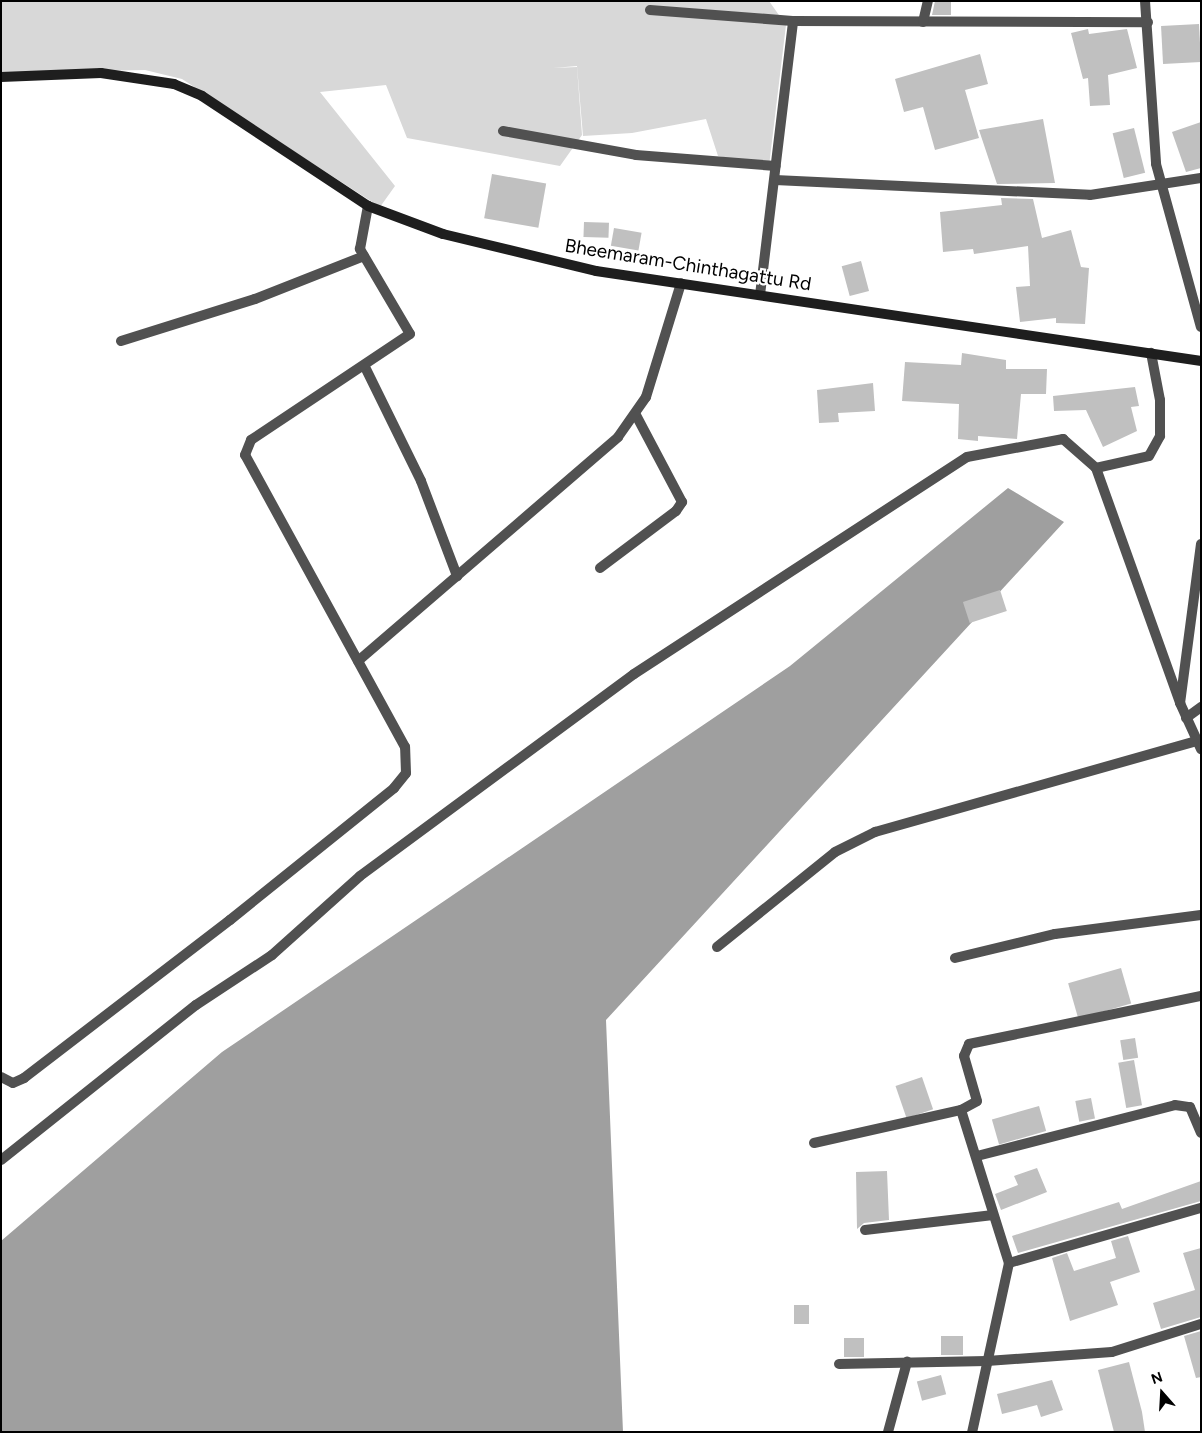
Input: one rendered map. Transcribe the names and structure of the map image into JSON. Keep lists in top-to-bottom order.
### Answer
{
  "streets": {
    "street": ["Bheemaram-Chinthagattu Rd"]
  },
  "north": "top"
}
